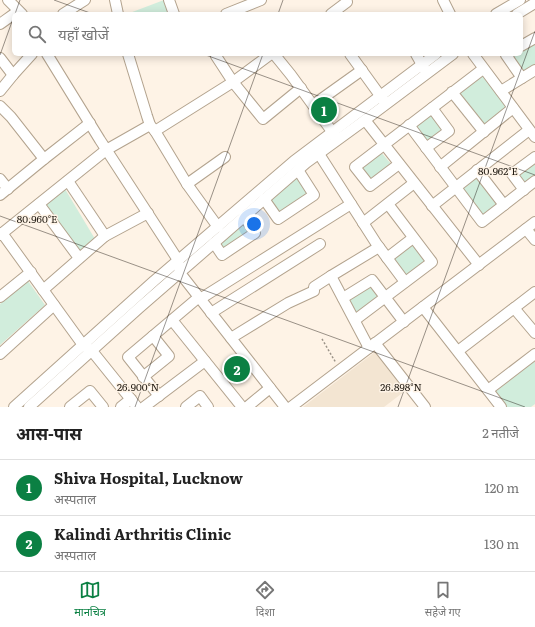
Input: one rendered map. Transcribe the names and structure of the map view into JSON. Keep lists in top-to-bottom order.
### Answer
{
  "page": {
    "search": "यहाँ खोजें",
    "pins": ["1", "2"],
    "heading": ["आस-पास", "2 नतीजे"],
    "list": [
      {
        "mark": "1",
        "name": "Shiva Hospital, Lucknow",
        "note": "अस्पताल",
        "value": "120 m"
      },
      {
        "mark": "2",
        "name": "Kalindi Arthritis Clinic",
        "note": "अस्पताल",
        "value": "130 m"
      }
    ],
    "nav": ["मानचित्र", "दिशा", "सहेजे गए"]
  },
  "coordinates": [
    "80.962°E",
    "80.960°E",
    "26.900°N",
    "26.898°N"
  ]
}
